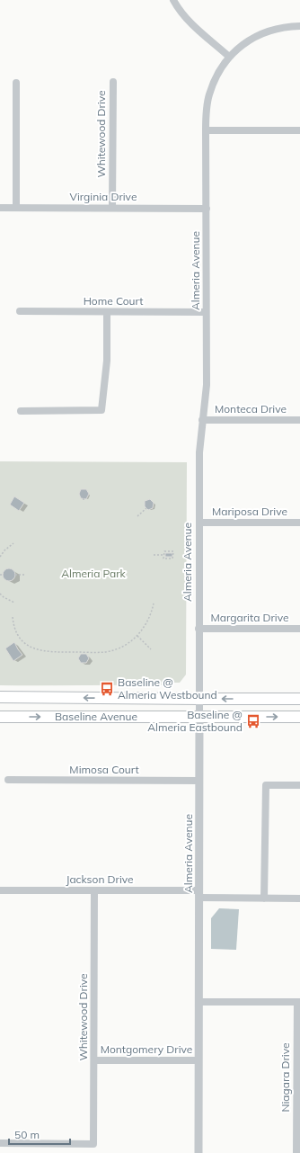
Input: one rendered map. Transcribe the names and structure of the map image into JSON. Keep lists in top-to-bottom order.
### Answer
{
  "streets": {
    "main road": ["Baseline Avenue"],
    "street": [
      "Whitewood Drive",
      "Virginia Drive",
      "Almeria Avenue",
      "Home Court",
      "Monteca Drive",
      "Mariposa Drive",
      "Margarita Drive",
      "Mimosa Court",
      "Jackson Drive",
      "Montgomery Drive",
      "Niagara Drive"
    ]
  },
  "crossings": [
    ["Whitewood Drive", "Virginia Drive"],
    ["Whitewood Drive", "Jackson Drive"],
    ["Whitewood Drive", "Montgomery Drive"],
    ["Virginia Drive", "Almeria Avenue"],
    ["Almeria Avenue", "Home Court"],
    ["Almeria Avenue", "Monteca Drive"],
    ["Almeria Avenue", "Mariposa Drive"],
    ["Almeria Avenue", "Margarita Drive"],
    ["Almeria Avenue", "Baseline Avenue"],
    ["Almeria Avenue", "Mimosa Court"],
    ["Almeria Avenue", "Jackson Drive"],
    ["Almeria Avenue", "Montgomery Drive"]
  ],
  "parks": ["Almeria Park"],
  "places": {
    "bus stop": ["Baseline @ Almeria Westbound", "Baseline @ Almeria Eastbound"]
  },
  "scale_bar": "50 m"
}
